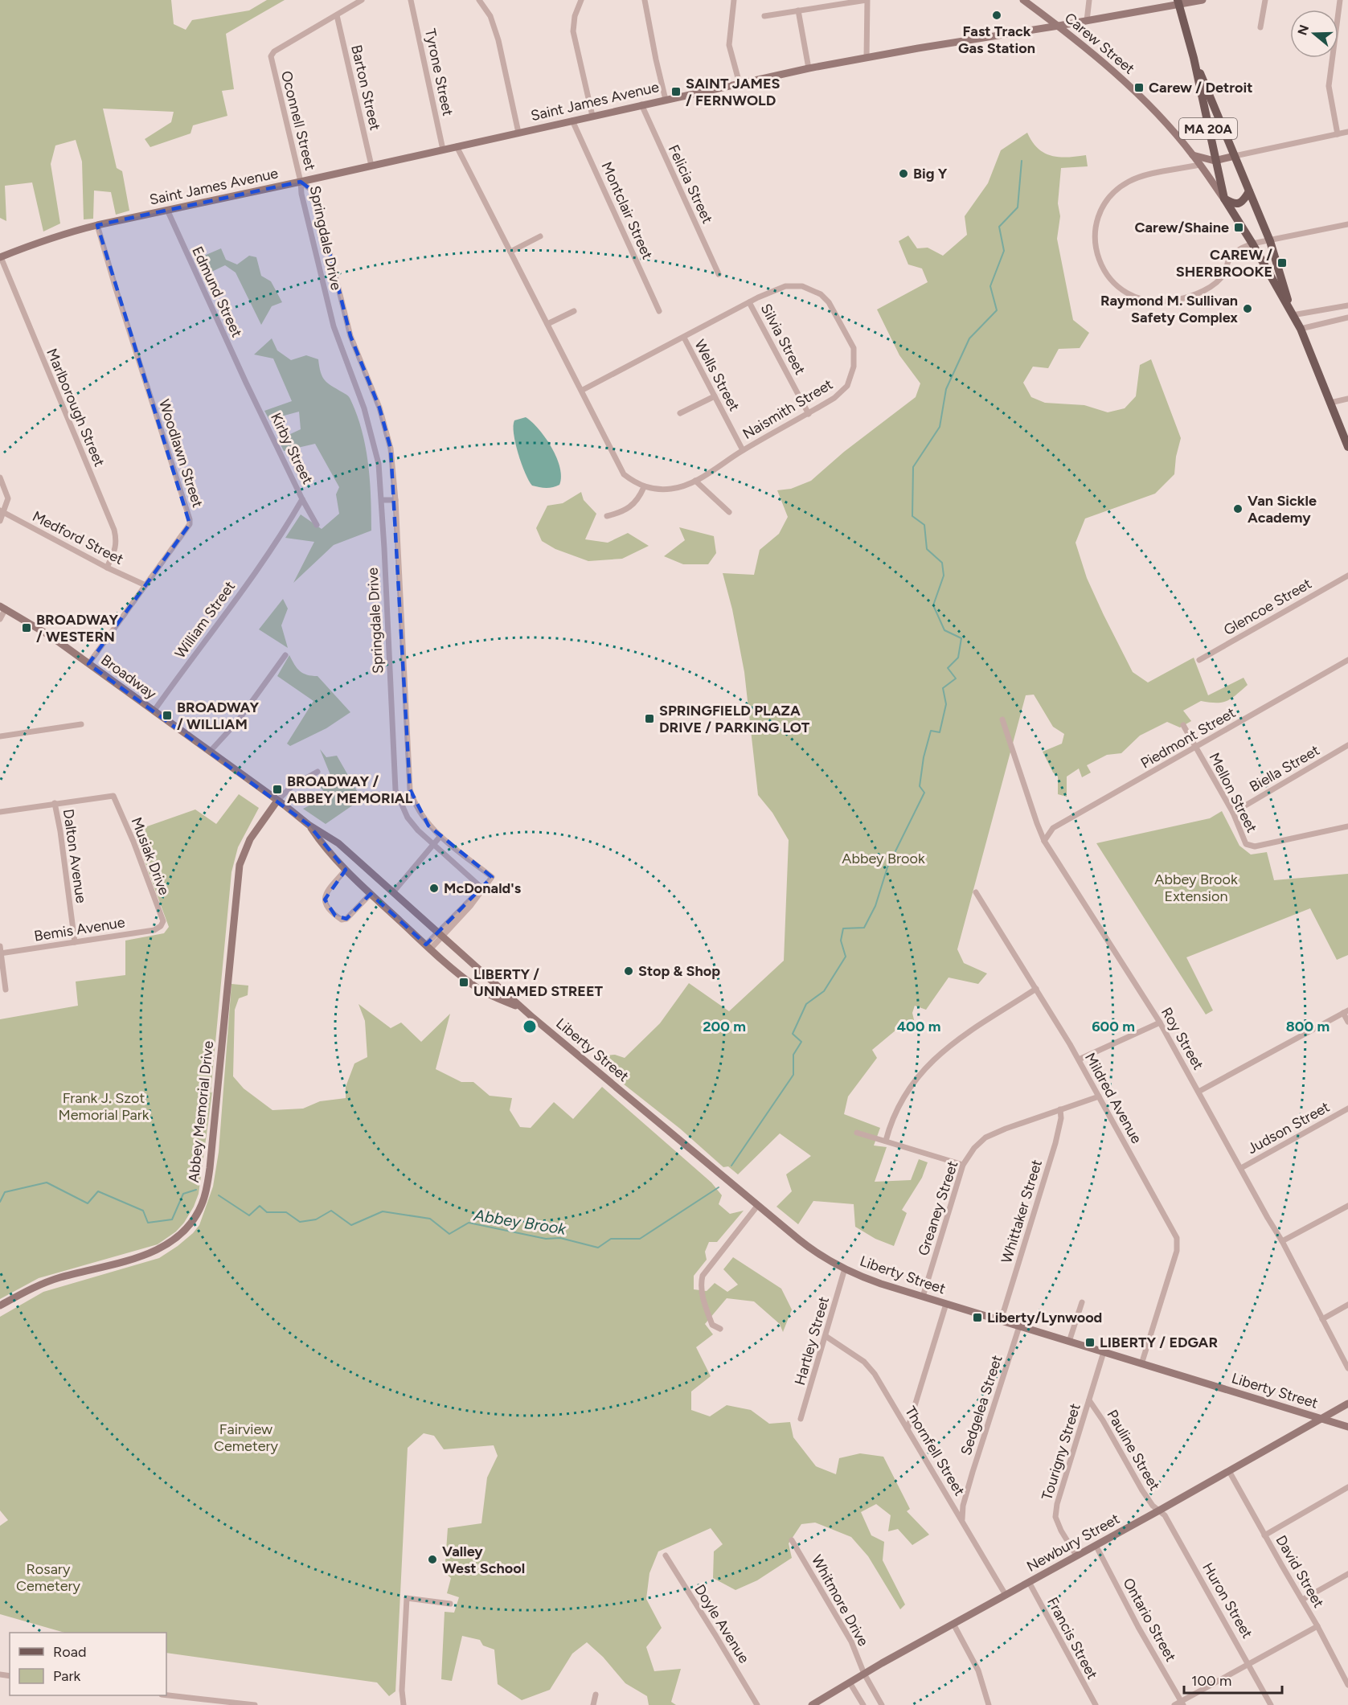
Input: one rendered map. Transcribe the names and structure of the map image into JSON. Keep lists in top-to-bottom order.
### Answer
{
  "streets": {
    "main road": [
      "Carew Street",
      "Saint James Avenue",
      "MA 20A",
      "Broadway",
      "Liberty Street",
      "Abbey Memorial Drive",
      "Newbury Street"
    ],
    "street": [
      "Tyrone Street",
      "Barton Street",
      "Oconnell Street",
      "Felicia Street",
      "Montclair Street",
      "Springdale Drive",
      "Edmund Street",
      "Silvia Street",
      "Wells Street",
      "Marlborough Street",
      "Naismith Street",
      "Kirby Street",
      "Woodlawn Street",
      "Medford Street",
      "Glencoe Street",
      "William Street",
      "Piedmont Street",
      "Biella Street",
      "Mellon Street",
      "Dalton Avenue",
      "Musiak Drive",
      "Bemis Avenue",
      "Roy Street",
      "Mildred Avenue",
      "Judson Street",
      "Greaney Street",
      "Whittaker Street",
      "Hartley Street",
      "Sedgelea Street",
      "Pauline Street",
      "Thornfell Street",
      "Tourigny Street",
      "David Street",
      "Whitmore Drive",
      "Huron Street",
      "Ontario Street",
      "Doyle Avenue",
      "Francis Street"
    ]
  },
  "crossings": [
    ["Carew Street", "Saint James Avenue"],
    ["Carew Street", "MA 20A"],
    ["Tyrone Street", "Saint James Avenue"],
    ["Barton Street", "Saint James Avenue"],
    ["Barton Street", "Oconnell Street"],
    ["Saint James Avenue", "Oconnell Street"],
    ["Saint James Avenue", "MA 20A"],
    ["Saint James Avenue", "Felicia Street"],
    ["Saint James Avenue", "Montclair Street"],
    ["Saint James Avenue", "Springdale Drive"],
    ["Saint James Avenue", "Edmund Street"],
    ["Saint James Avenue", "Marlborough Street"],
    ["Saint James Avenue", "Naismith Street"],
    ["Saint James Avenue", "Woodlawn Street"],
    ["Oconnell Street", "Springdale Drive"],
    ["Edmund Street", "Kirby Street"],
    ["Silvia Street", "Naismith Street"],
    ["Wells Street", "Naismith Street"],
    ["Marlborough Street", "Medford Street"],
    ["Kirby Street", "William Street"],
    ["Woodlawn Street", "Medford Street"],
    ["Woodlawn Street", "Broadway"],
    ["William Street", "Broadway"],
    ["Broadway", "Liberty Street"],
    ["Broadway", "Abbey Memorial Drive"],
    ["Piedmont Street", "Mellon Street"],
    ["Piedmont Street", "Roy Street"],
    ["Biella Street", "Mellon Street"],
    ["Dalton Avenue", "Musiak Drive"],
    ["Dalton Avenue", "Bemis Avenue"],
    ["Musiak Drive", "Bemis Avenue"],
    ["Roy Street", "Judson Street"],
    ["Liberty Street", "Mildred Avenue"],
    ["Liberty Street", "Greaney Street"],
    ["Liberty Street", "Whittaker Street"],
    ["Liberty Street", "Hartley Street"],
    ["Liberty Street", "Sedgelea Street"],
    ["Liberty Street", "Tourigny Street"],
    ["Liberty Street", "Newbury Street"],
    ["Mildred Avenue", "Greaney Street"],
    ["Greaney Street", "Whittaker Street"],
    ["Hartley Street", "Thornfell Street"],
    ["Sedgelea Street", "Thornfell Street"],
    ["Pauline Street", "Tourigny Street"],
    ["Pauline Street", "Newbury Street"],
    ["Pauline Street", "Huron Street"],
    ["Thornfell Street", "Newbury Street"],
    ["Tourigny Street", "Newbury Street"],
    ["Newbury Street", "David Street"],
    ["Newbury Street", "Whitmore Drive"],
    ["Newbury Street", "Huron Street"],
    ["Newbury Street", "Ontario Street"],
    ["Newbury Street", "Francis Street"]
  ],
  "water": ["Abbey Brook"],
  "parks": [
    "Abbey Brook",
    "Abbey Brook Extension",
    "Frank J. Szot Memorial Park",
    "Fairview Cemetery",
    "Rosary Cemetery"
  ],
  "places": {
    "other": [
      "Fast Track Gas Station",
      "Big Y",
      "Raymond M. Sullivan Safety Complex",
      "Van Sickle Academy",
      "McDonald's",
      "Stop & Shop",
      "Valley West School"
    ],
    "transit": [
      "Carew / Detroit",
      "SAINT JAMES / FERNWOLD",
      "Carew/Shaine",
      "CAREW / SHERBROOKE",
      "BROADWAY / WESTERN",
      "BROADWAY / WILLIAM",
      "SPRINGFIELD PLAZA DRIVE / PARKING LOT",
      "BROADWAY / ABBEY MEMORIAL",
      "LIBERTY / UNNAMED STREET",
      "Liberty/Lynwood",
      "LIBERTY / EDGAR"
    ]
  },
  "legend": ["Road", "Park"],
  "scale_bar": "100 m",
  "north": "left",
  "rings": [
    "200 m",
    "400 m",
    "600 m",
    "800 m"
  ]
}
